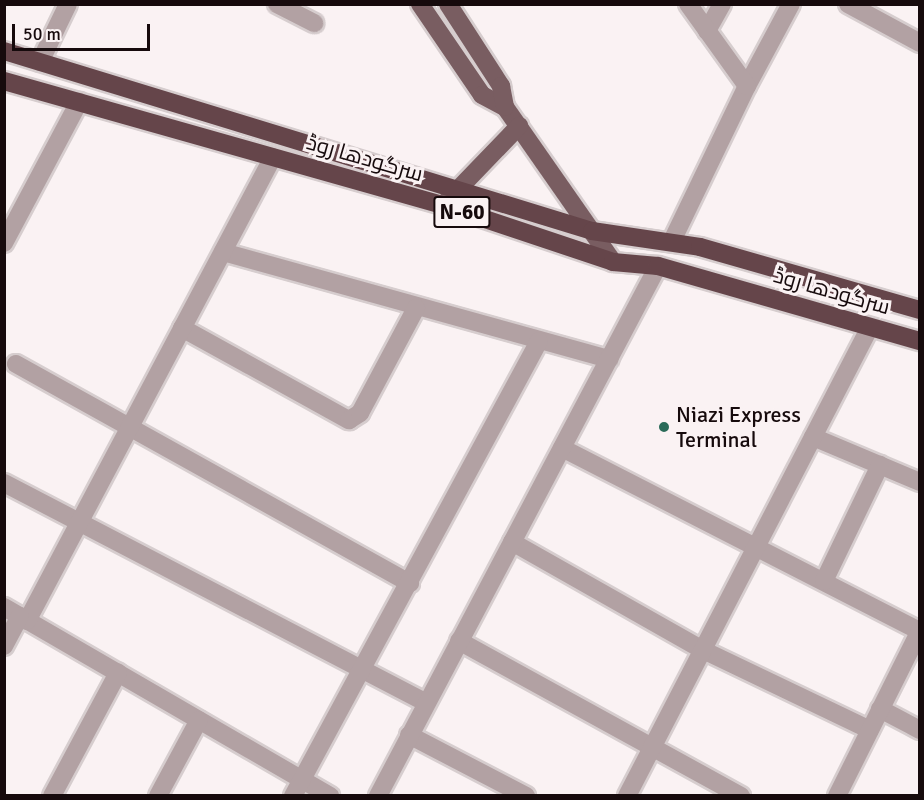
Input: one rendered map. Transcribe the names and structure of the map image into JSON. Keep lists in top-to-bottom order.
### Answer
{
  "streets": {
    "highway": ["سرگودھا روڈ", "N-60"]
  },
  "places": ["Niazi Express Terminal"],
  "scale_bar": "50 m"
}
